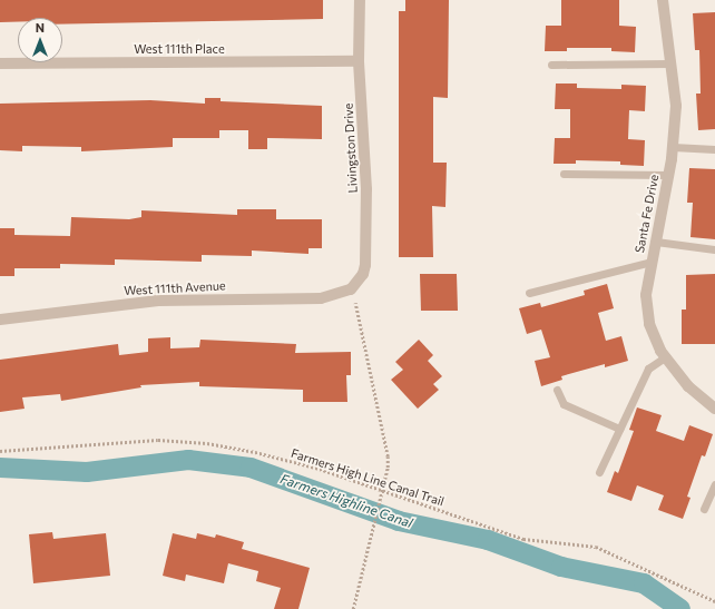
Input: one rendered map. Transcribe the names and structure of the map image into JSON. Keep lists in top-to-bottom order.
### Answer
{
  "streets": {
    "street": [
      "West 111th Place",
      "Livingston Drive",
      "Santa Fe Drive",
      "West 111th Avenue"
    ],
    "path": ["Farmers High Line Canal Trail"]
  },
  "crossings": [
    ["West 111th Place", "Livingston Drive"],
    ["Livingston Drive", "West 111th Avenue"]
  ],
  "water": ["Farmers Highline Canal"],
  "north": "top"
}
